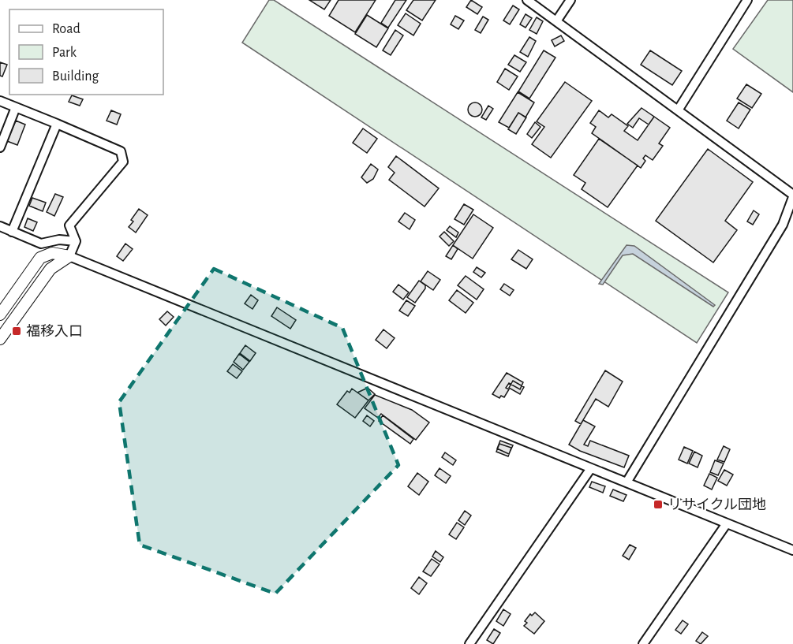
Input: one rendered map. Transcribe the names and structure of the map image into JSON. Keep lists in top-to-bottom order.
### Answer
{
  "places": {
    "transit": ["福移入口", "リサイクル団地"]
  },
  "legend": ["Road", "Park", "Building"]
}
